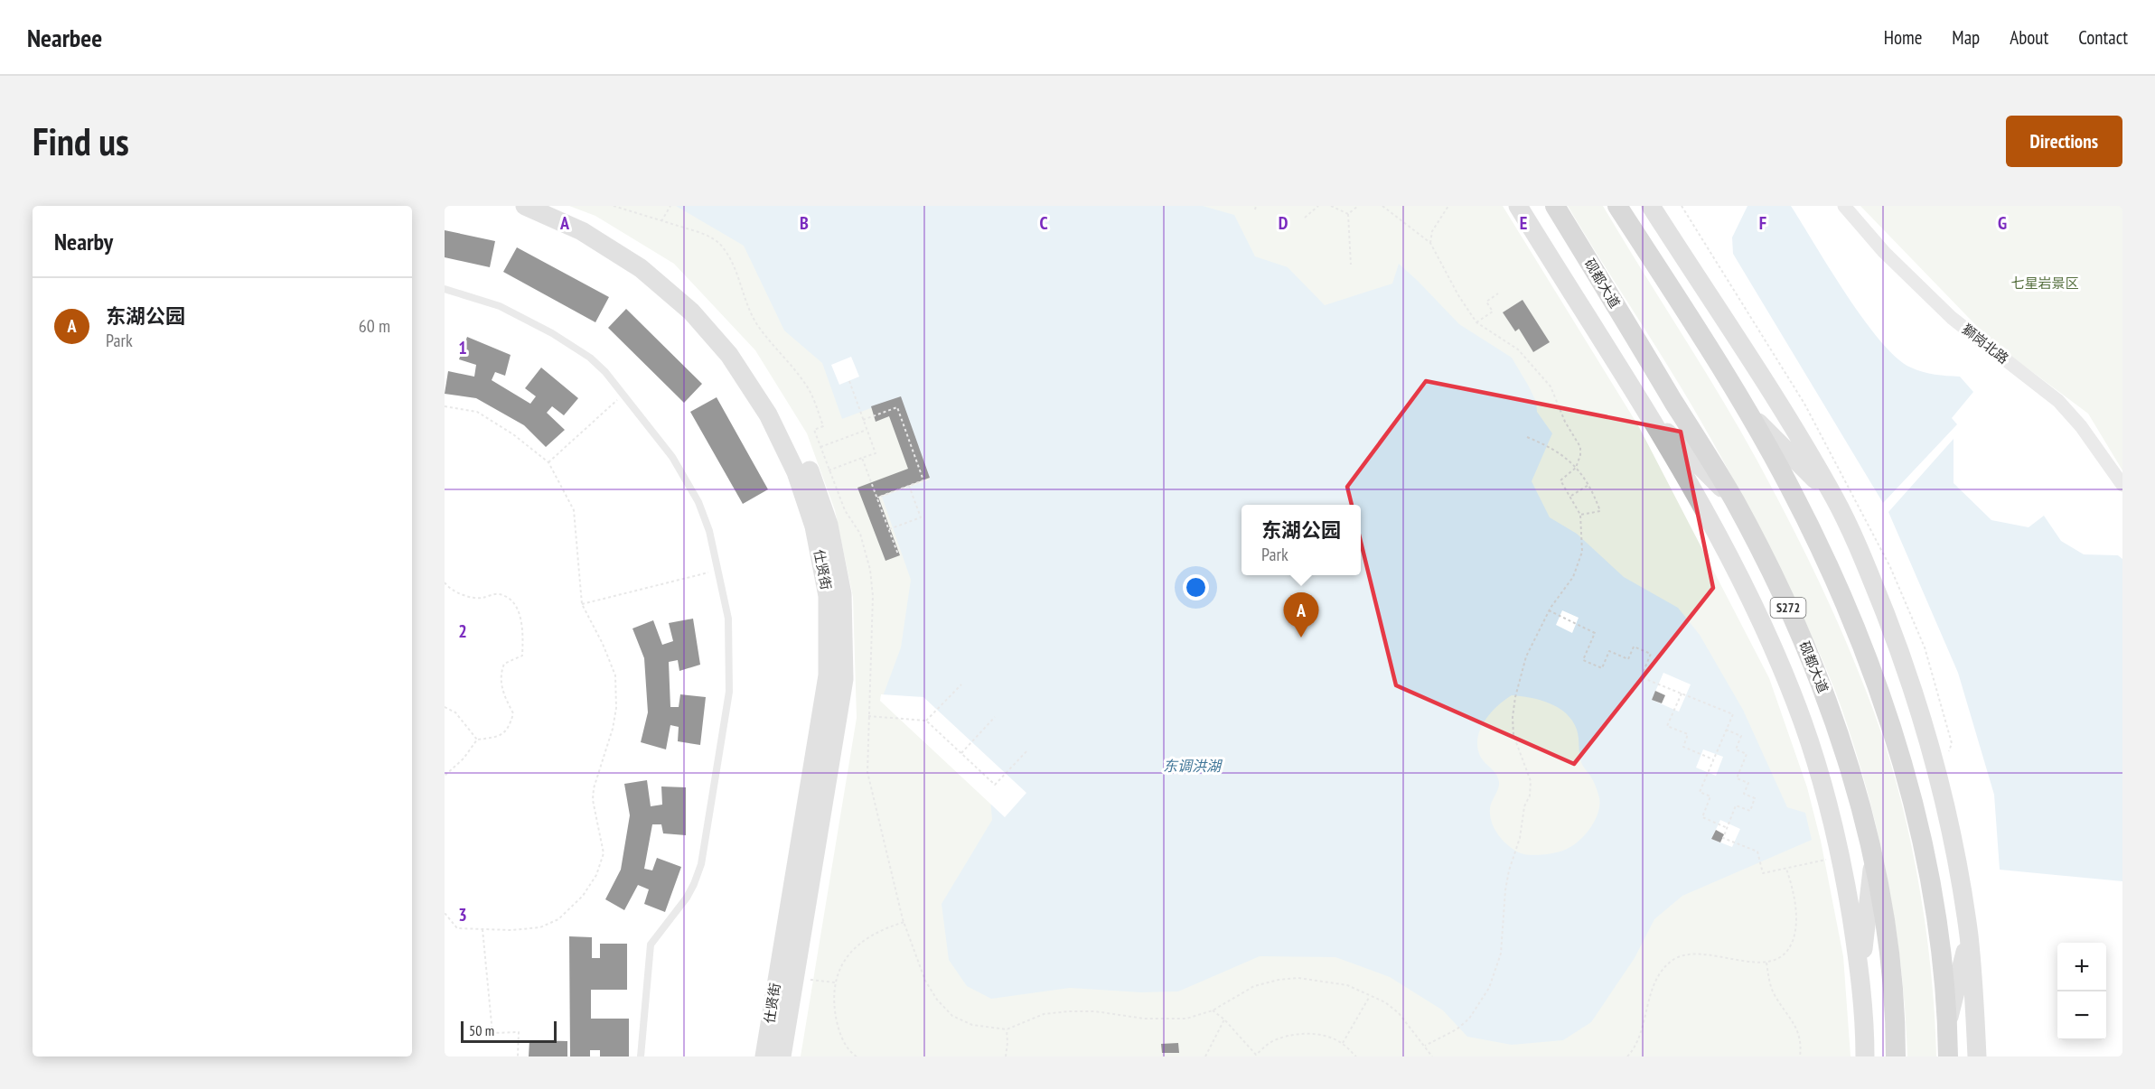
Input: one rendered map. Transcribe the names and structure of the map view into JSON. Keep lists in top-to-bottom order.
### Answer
{
  "streets": {
    "main road": ["砚都大道", "S272"],
    "street": ["獅岗北路", "仕贤街"]
  },
  "water": ["东调洪湖"],
  "parks": ["七星岩景区"],
  "scale_bar": "50 m",
  "page": {
    "header": "Nearbee",
    "nav": [
      "Home",
      "Map",
      "About",
      "Contact"
    ],
    "buttons": "Directions",
    "title": "Find us",
    "heading": "Nearby",
    "list": [
      {
        "mark": "A",
        "name": "东湖公园",
        "note": "Park",
        "value": "60 m"
      }
    ],
    "popup": ["东湖公园", "Park"],
    "pins": "A",
    "map_buttons": ["+", "−"],
    "scale": "50 m"
  },
  "grid": {
    "columns": [
      "A",
      "B",
      "C",
      "D",
      "E",
      "F",
      "G"
    ],
    "rows": ["1", "2", "3"]
  }
}
